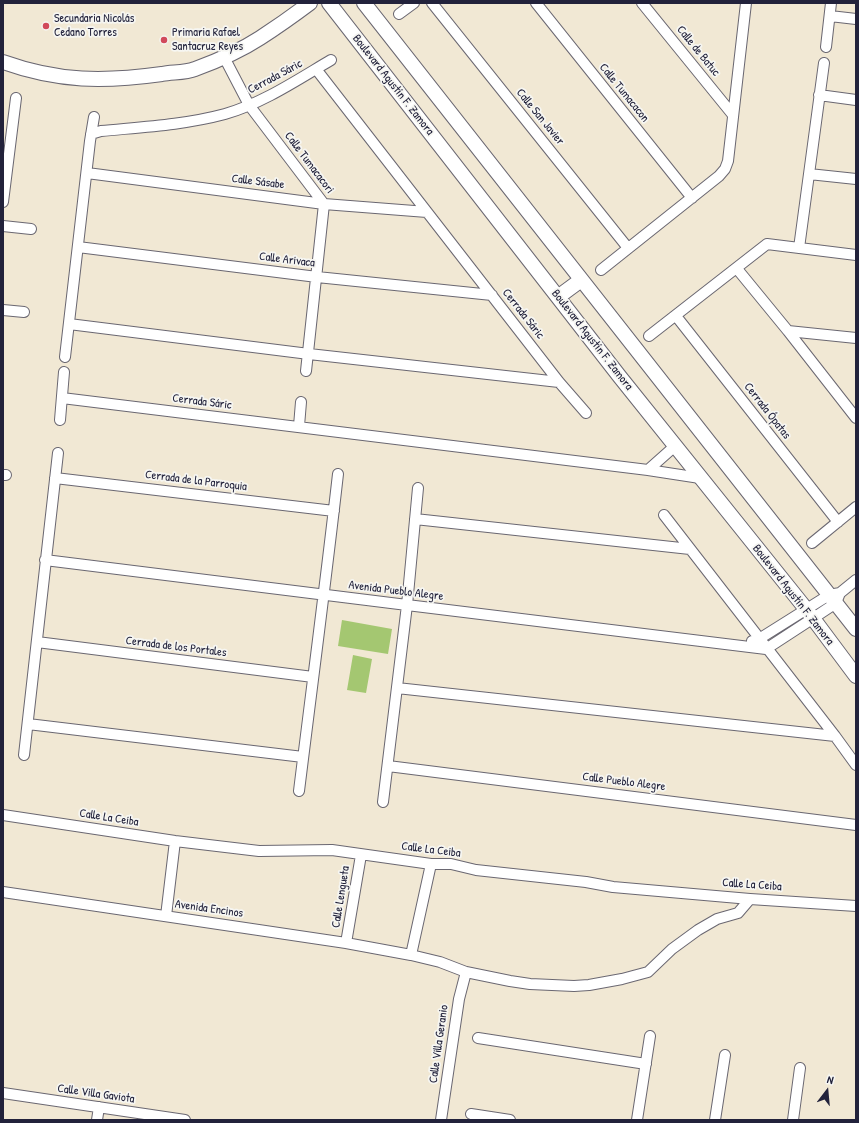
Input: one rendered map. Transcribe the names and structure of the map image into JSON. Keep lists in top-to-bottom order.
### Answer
{
  "streets": {
    "street": [
      "Calle de Batuc",
      "Cerrada Sáric",
      "Boulevard Agustín F. Zamora",
      "Calle Tumacacon",
      "Calle San Javier",
      "Calle Tumacacori",
      "Calle Sásabe",
      "Calle Arivaca",
      "Cerrada Ópatas",
      "Cerrada de la Parroquia",
      "Avenida Pueblo Alegre",
      "Cerrada de los Portales",
      "Calle Pueblo Alegre",
      "Calle La Ceiba",
      "Calle Lengueta",
      "Avenida Encinos",
      "Calle Villa Geranio",
      "Calle Villa Gaviota"
    ]
  },
  "crossings": [
    ["Cerrada Sáric", "Boulevard Agustín F. Zamora"],
    ["Cerrada Sáric", "Calle Tumacacori"],
    ["Cerrada Sáric", "Calle Sásabe"],
    ["Cerrada Sáric", "Calle Arivaca"],
    ["Boulevard Agustín F. Zamora", "Avenida Pueblo Alegre"],
    ["Calle Tumacacori", "Calle Sásabe"],
    ["Calle Tumacacori", "Calle Arivaca"],
    ["Calle La Ceiba", "Calle Lengueta"],
    ["Calle La Ceiba", "Avenida Encinos"],
    ["Calle Lengueta", "Avenida Encinos"],
    ["Avenida Encinos", "Calle Villa Geranio"]
  ],
  "places": ["Secundaria Nicolás Cedano Torres", "Primaria Rafael Santacruz Reyes"],
  "north": "top"
}
